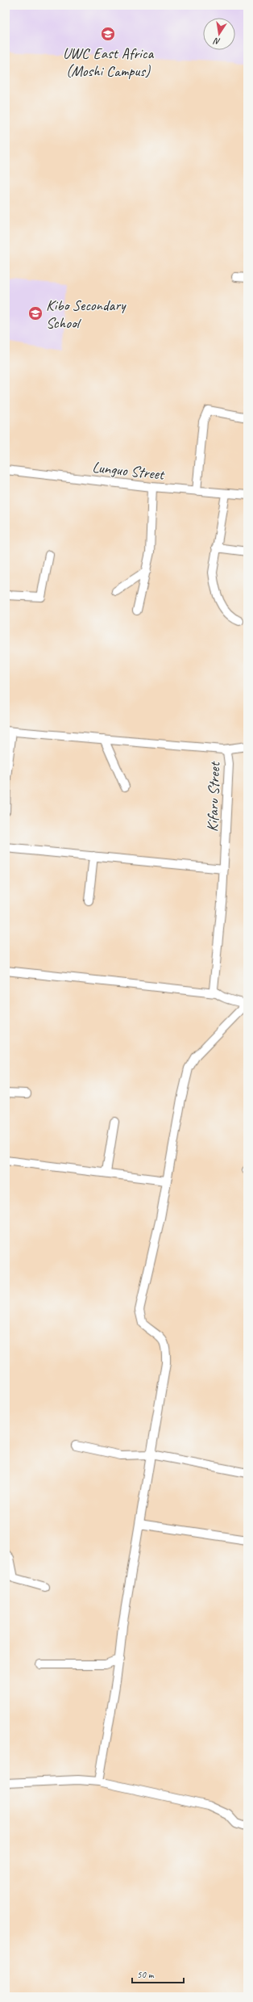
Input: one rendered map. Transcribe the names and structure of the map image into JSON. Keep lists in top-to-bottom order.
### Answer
{
  "streets": {
    "street": ["Lunguo Street", "Kifaru Street"]
  },
  "places": {
    "school or university": ["UWC East Africa (Moshi Campus)", "Kibo Secondary School"]
  },
  "scale_bar": "50 m",
  "north": "bottom"
}
